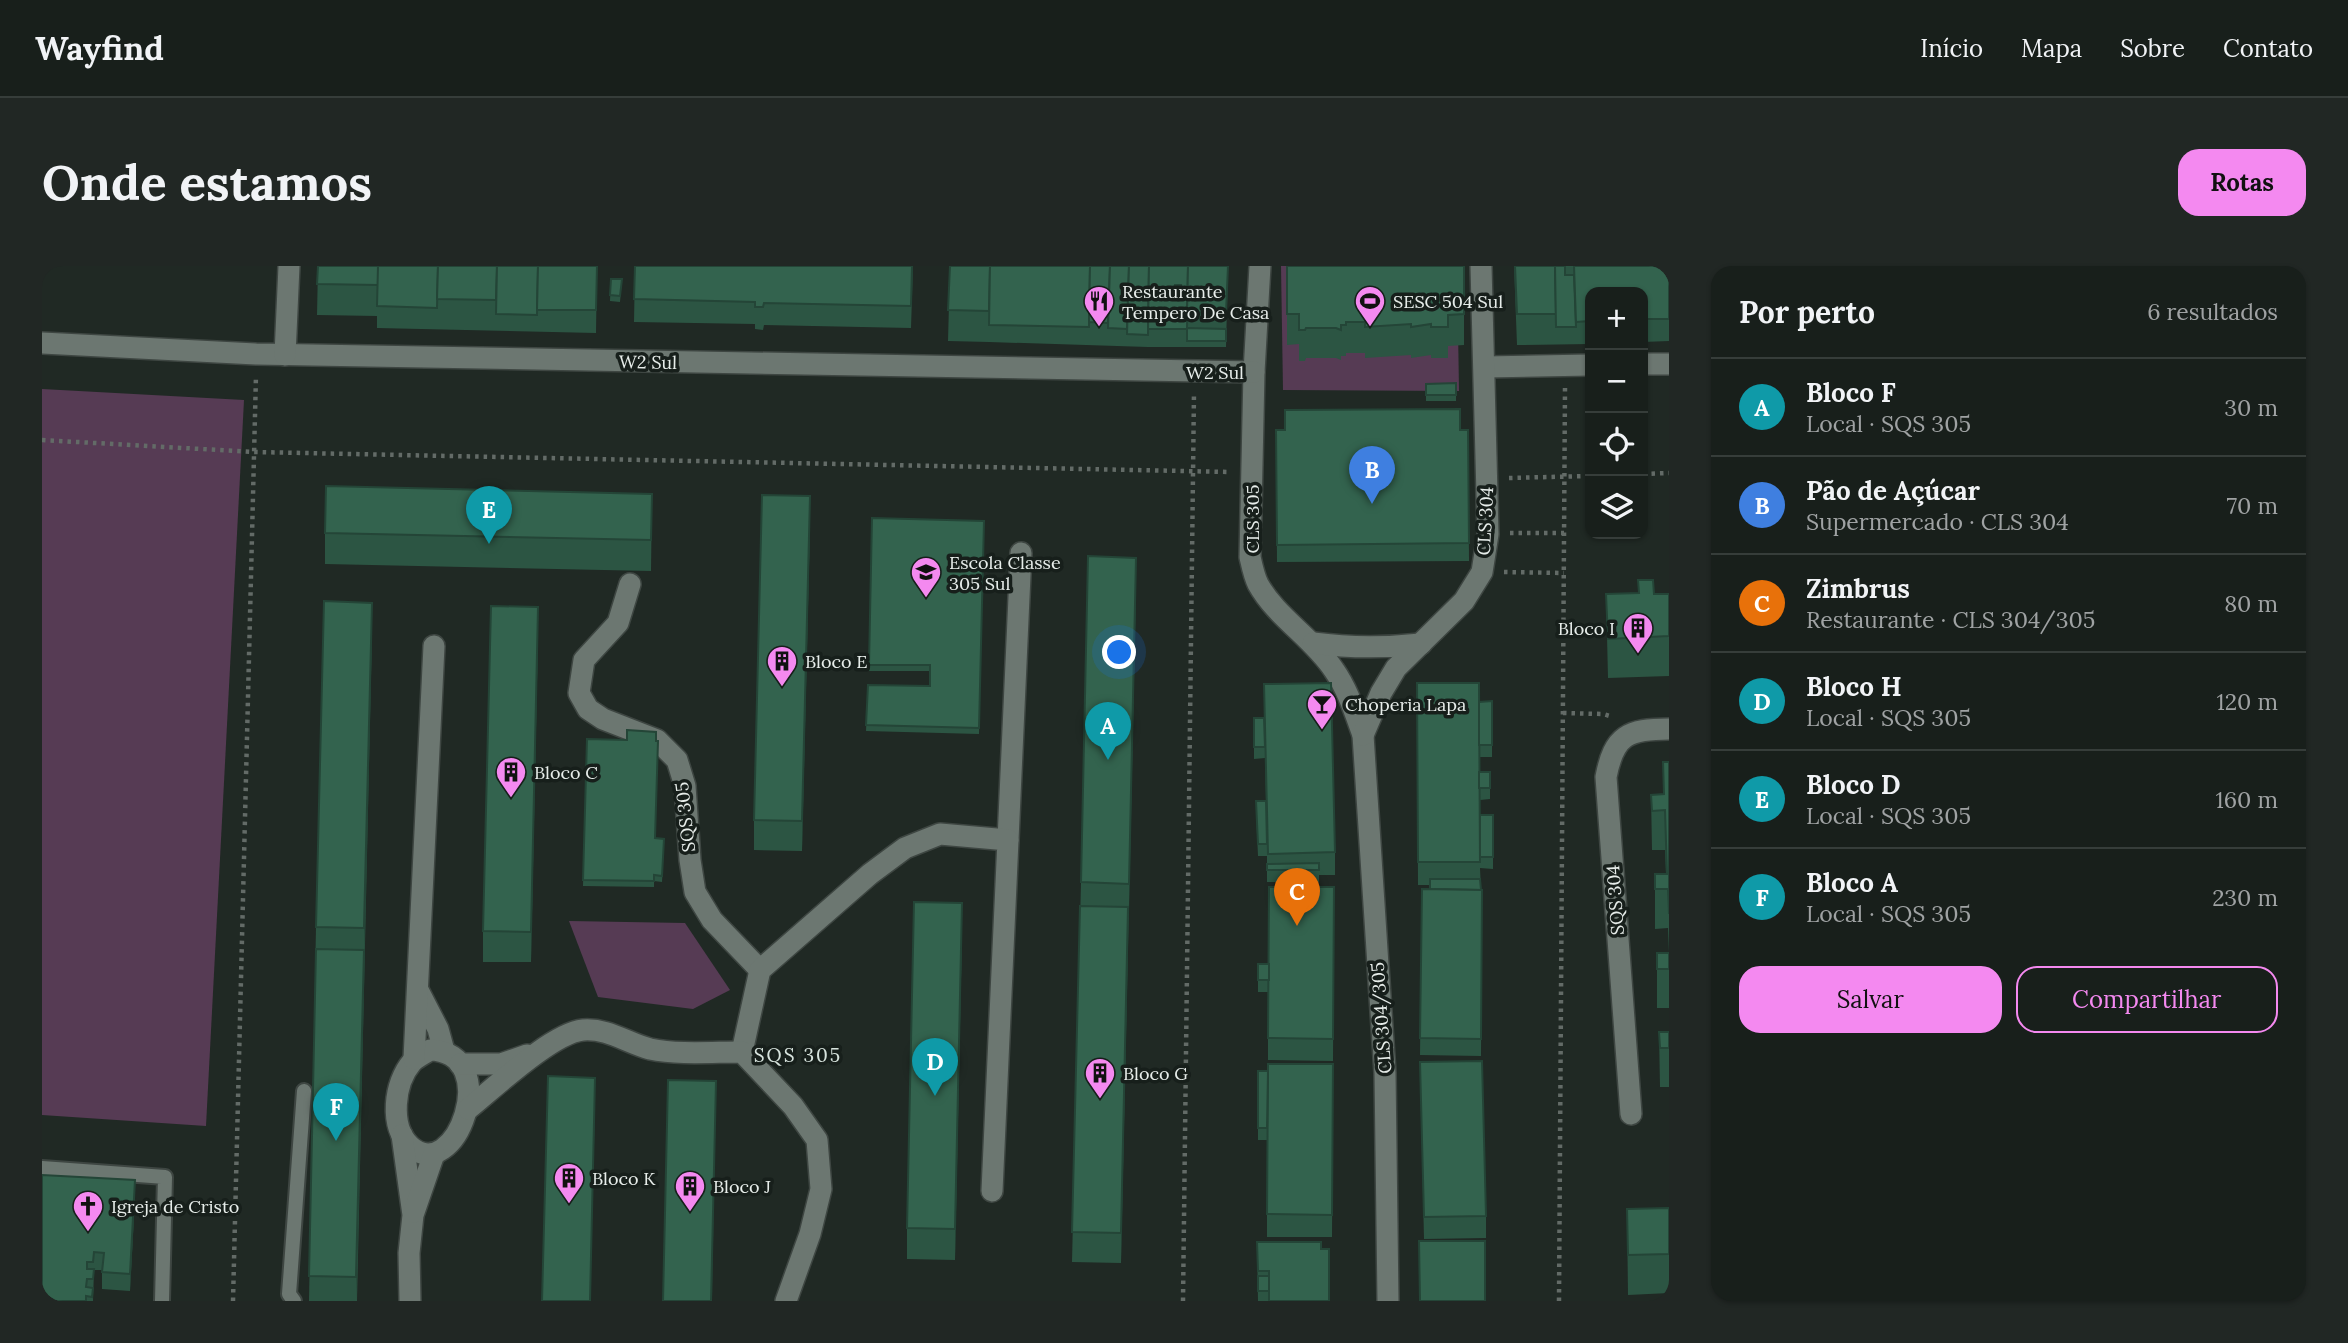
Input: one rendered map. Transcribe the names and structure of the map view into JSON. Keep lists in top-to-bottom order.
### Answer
{
  "streets": {
    "street": [
      "W2 Sul",
      "CLS 305",
      "CLS 304",
      "SQS 305",
      "SQS 304",
      "CLS 304/305"
    ]
  },
  "crossings": [
    ["W2 Sul", "CLS 305"],
    ["CLS 305", "CLS 304"],
    ["CLS 305", "CLS 304/305"],
    ["CLS 304", "CLS 304/305"]
  ],
  "districts": ["SQS 305"],
  "places": {
    "restaurant": ["Restaurante Tempero De Casa"],
    "sports": ["SESC 504 Sul"],
    "school or university": ["Escola Classe 305 Sul"],
    "building": [
      "Bloco I",
      "Bloco E",
      "Bloco C",
      "Bloco G",
      "Bloco K",
      "Bloco J"
    ],
    "bar": ["Choperia Lapa"],
    "church": ["Igreja de Cristo"]
  },
  "page": {
    "header": "Wayfind",
    "nav": [
      "Início",
      "Mapa",
      "Sobre",
      "Contato"
    ],
    "buttons": [
      "Rotas",
      ["Salvar", "Compartilhar"]
    ],
    "title": "Onde estamos",
    "heading": ["Por perto", "6 resultados"],
    "map_buttons": ["+", "−"],
    "list": [
      {
        "mark": "A",
        "name": "Bloco F",
        "note": "Local · SQS 305",
        "value": "30 m"
      },
      {
        "mark": "B",
        "name": "Pão de Açúcar",
        "note": "Supermercado · CLS 304",
        "value": "70 m"
      },
      {
        "mark": "C",
        "name": "Zimbrus",
        "note": "Restaurante · CLS 304/305",
        "value": "80 m"
      },
      {
        "mark": "D",
        "name": "Bloco H",
        "note": "Local · SQS 305",
        "value": "120 m"
      },
      {
        "mark": "E",
        "name": "Bloco D",
        "note": "Local · SQS 305",
        "value": "160 m"
      },
      {
        "mark": "F",
        "name": "Bloco A",
        "note": "Local · SQS 305",
        "value": "230 m"
      }
    ],
    "pins": [
      "B",
      "E",
      "A",
      "C",
      "D",
      "F"
    ]
  }
}
